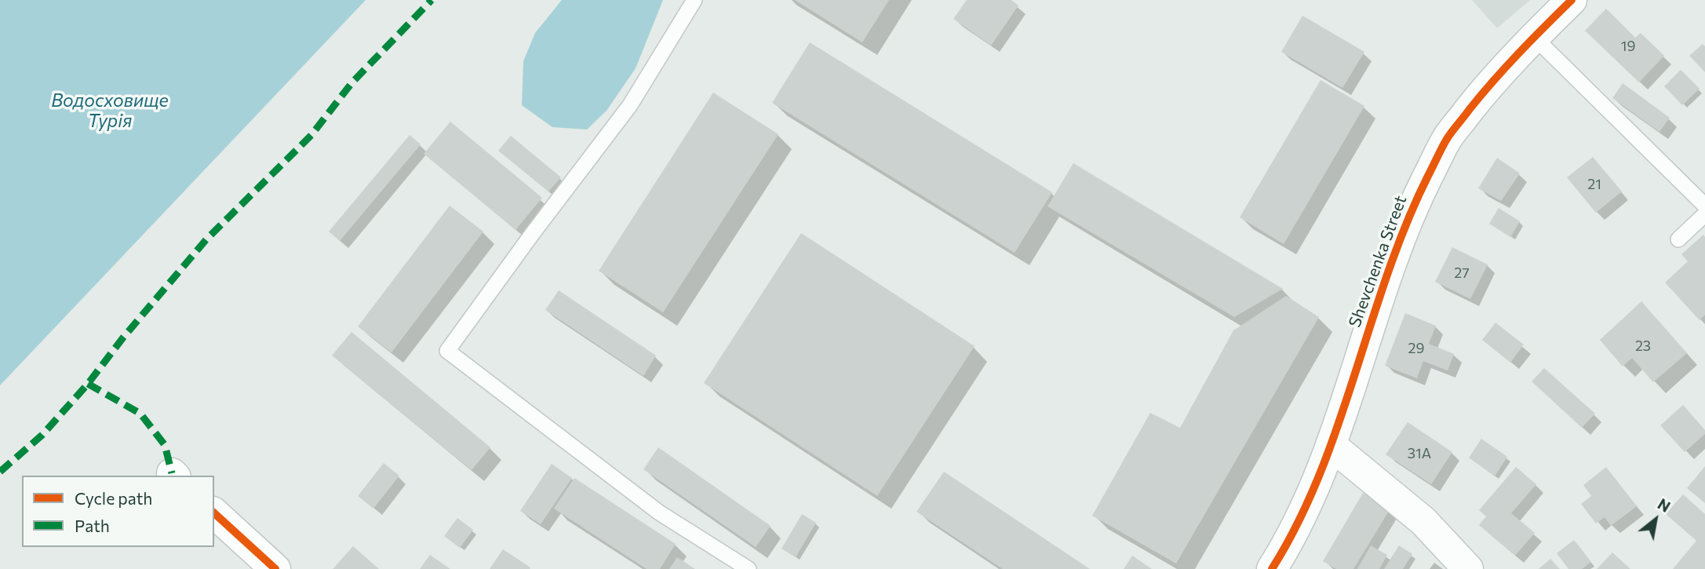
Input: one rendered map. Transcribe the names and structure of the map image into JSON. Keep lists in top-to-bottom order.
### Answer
{
  "streets": {
    "street": ["Shevchenka Street"]
  },
  "water": ["Водосховище Турія"],
  "house_numbers": [
    "19",
    "21",
    "27",
    "23",
    "29",
    "31А"
  ],
  "legend": ["Cycle path", "Path"],
  "north": "top right"
}
